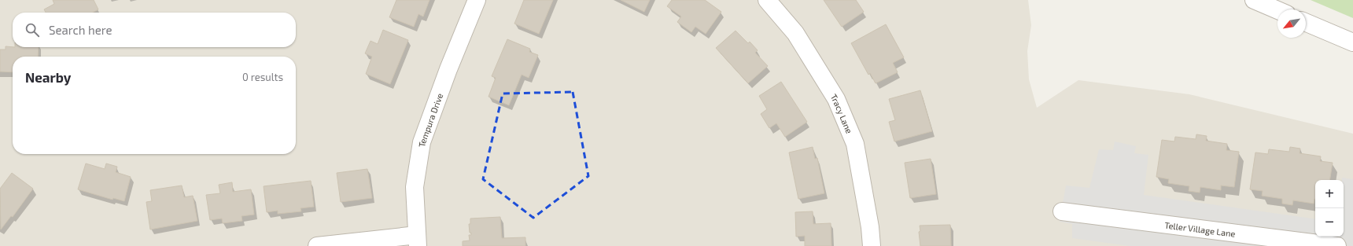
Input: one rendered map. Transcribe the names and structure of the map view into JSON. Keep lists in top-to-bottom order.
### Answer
{
  "streets": {
    "street": ["Tracy Lane", "Tempura Drive", "Teller Village Lane"]
  },
  "north": "bottom left",
  "page": {
    "search": "Search here",
    "heading": ["Nearby", "0 results"],
    "map_buttons": ["+", "−"]
  }
}
